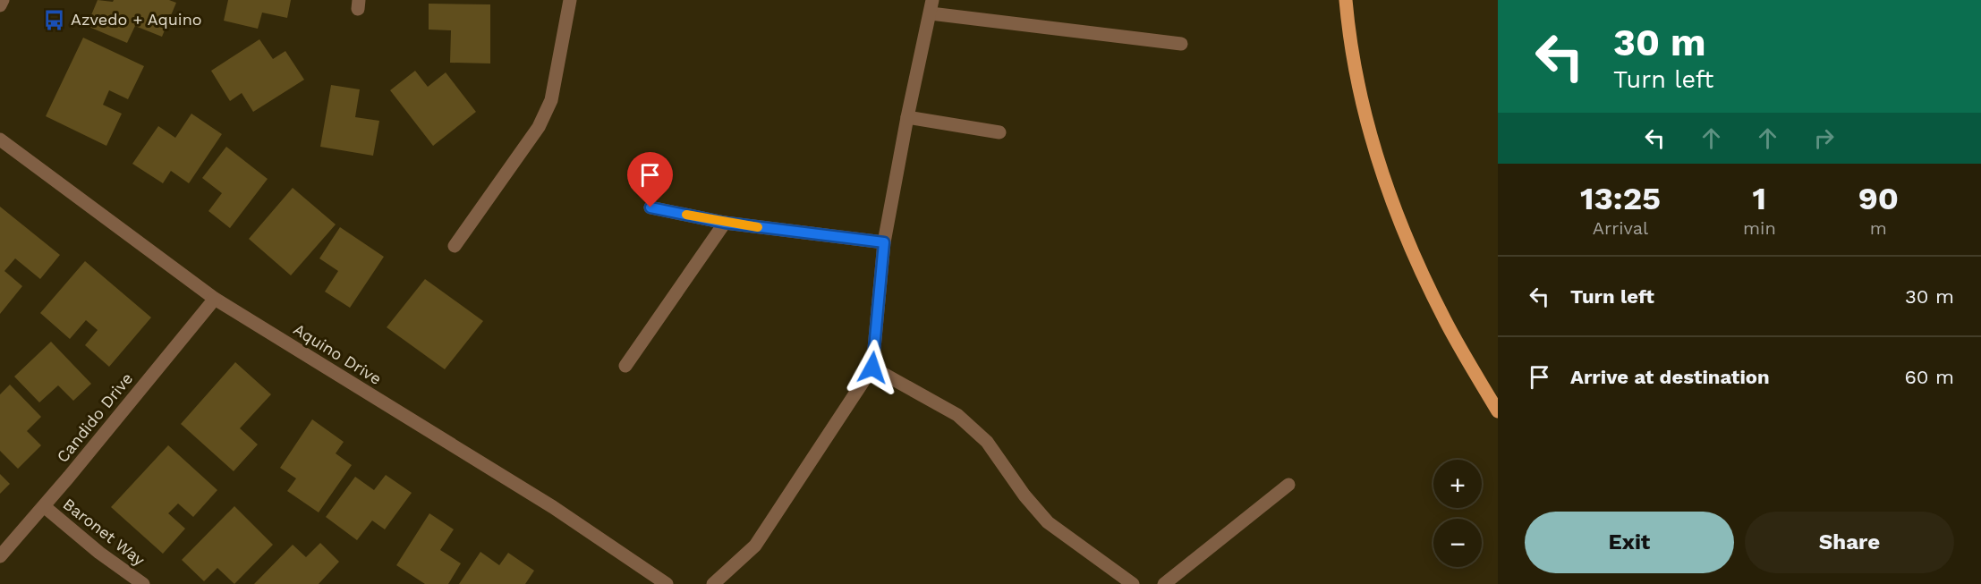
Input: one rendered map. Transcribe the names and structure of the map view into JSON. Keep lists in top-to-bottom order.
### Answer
{
  "streets": {
    "street": ["Aquino Drive", "Candido Drive", "Baronet Way"]
  },
  "crossings": [
    ["Aquino Drive", "Candido Drive"],
    ["Candido Drive", "Baronet Way"]
  ],
  "places": {
    "bus stop": ["Azvedo + Aquino"]
  },
  "page": {
    "turn": ["30 m", "Turn left"],
    "eta": [
      "13:25",
      "Arrival",
      "1",
      "min",
      "90",
      "m"
    ],
    "list": [
      {
        "name": "Turn left",
        "value": "30 m"
      },
      {
        "name": "Arrive at destination",
        "value": "60 m"
      }
    ],
    "map_buttons": ["+", "−"],
    "buttons": ["Exit", "Share"]
  }
}
